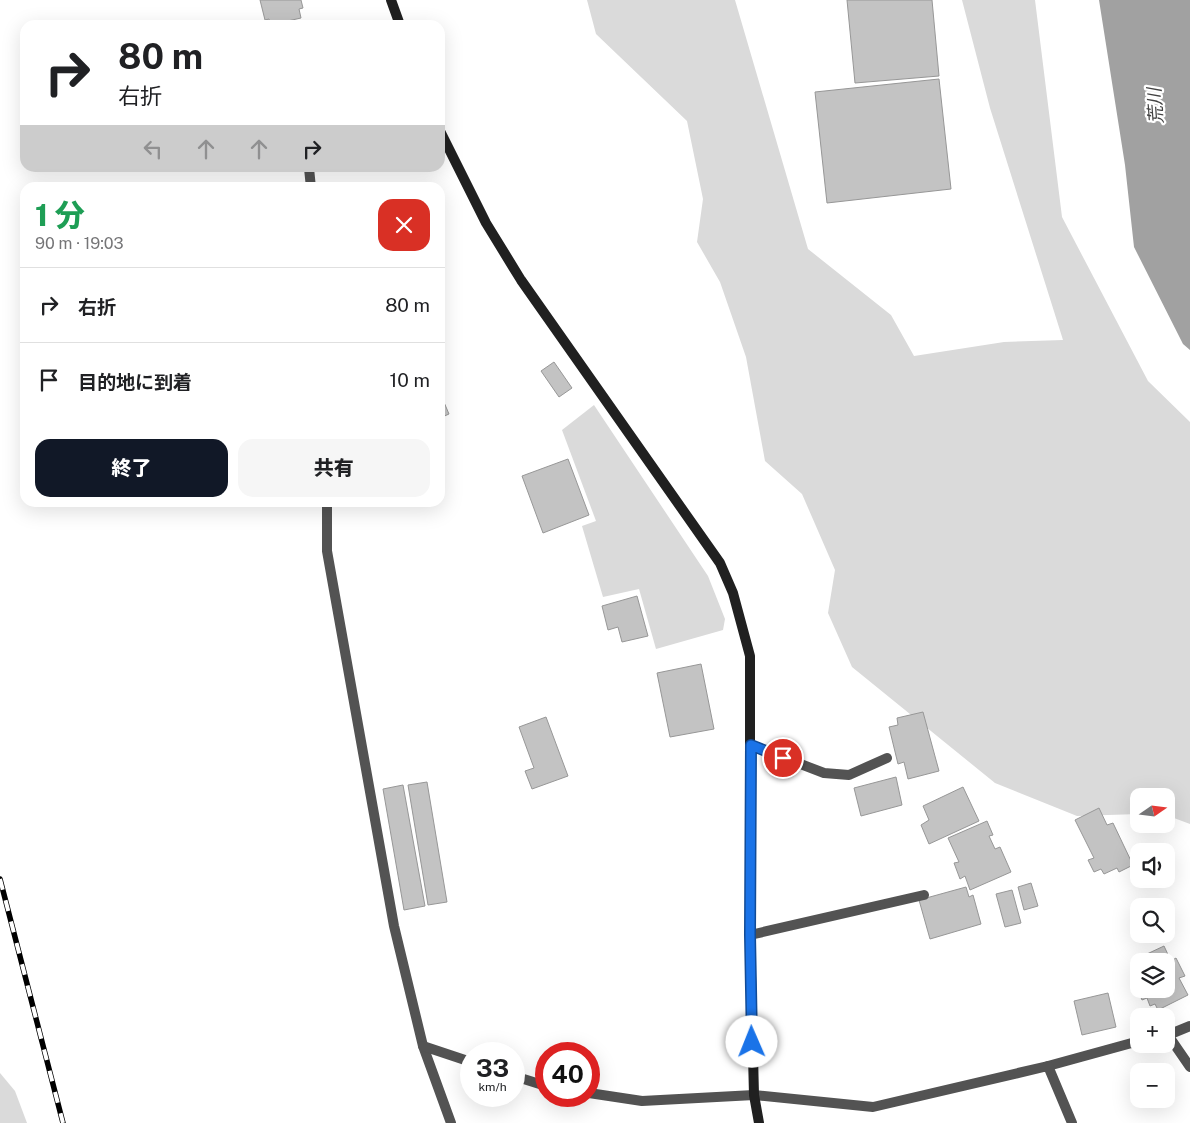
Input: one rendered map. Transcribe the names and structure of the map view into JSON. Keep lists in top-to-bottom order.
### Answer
{
  "water": ["荒川"],
  "north": "right",
  "page": {
    "turn": ["80 m", "右折"],
    "heading": ["1 分", "90 m · 19:03"],
    "list": [
      {
        "name": "右折",
        "value": "80 m"
      },
      {
        "name": "目的地に到着",
        "value": "10 m"
      }
    ],
    "buttons": ["終了", "共有"],
    "map_buttons": ["+", "−"],
    "speed": "33 km/h",
    "limit": "40"
  }
}
